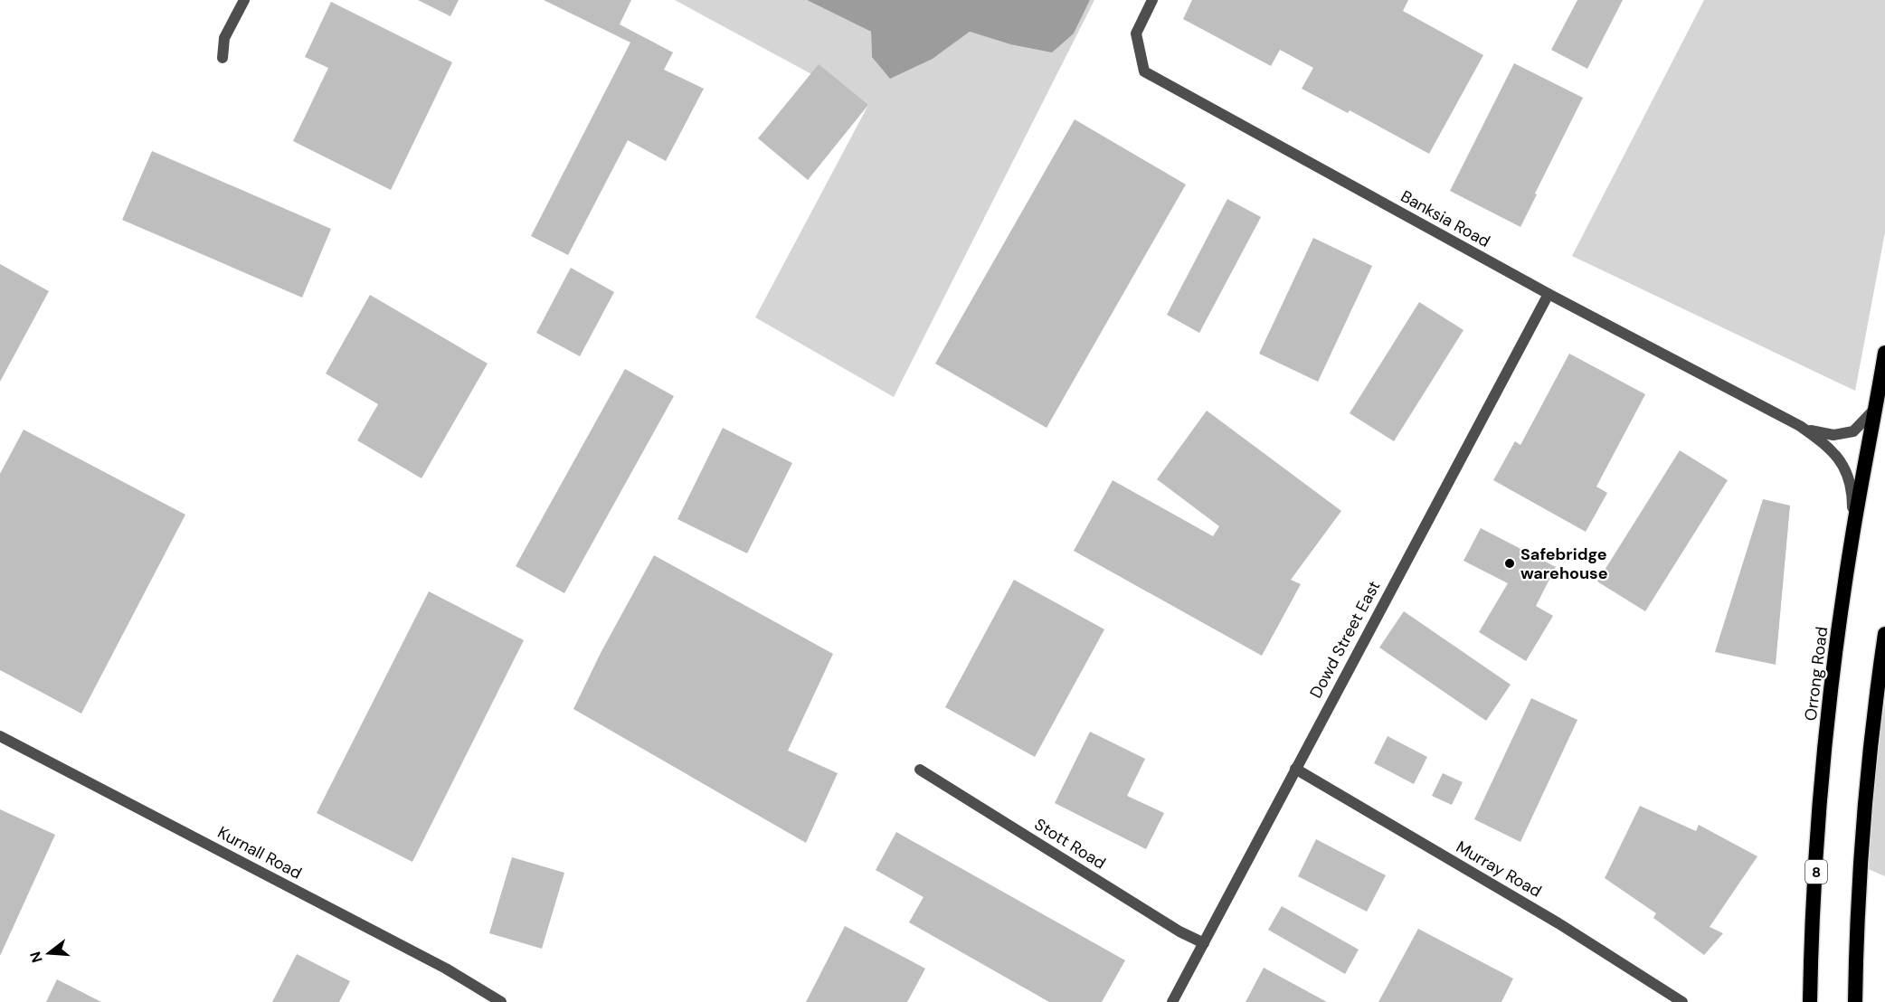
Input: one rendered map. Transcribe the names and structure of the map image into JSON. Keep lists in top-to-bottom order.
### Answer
{
  "streets": {
    "highway": ["Orrong Road", "8"],
    "street": [
      "Banksia Road",
      "Dowd Street East",
      "Stott Road",
      "Kurnall Road",
      "Murray Road"
    ]
  },
  "crossings": [
    ["Banksia Road", "Dowd Street East"],
    ["Banksia Road", "Orrong Road"],
    ["Dowd Street East", "Stott Road"],
    ["Dowd Street East", "Murray Road"]
  ],
  "places": ["Safebridge warehouse"],
  "north": "left"
}
